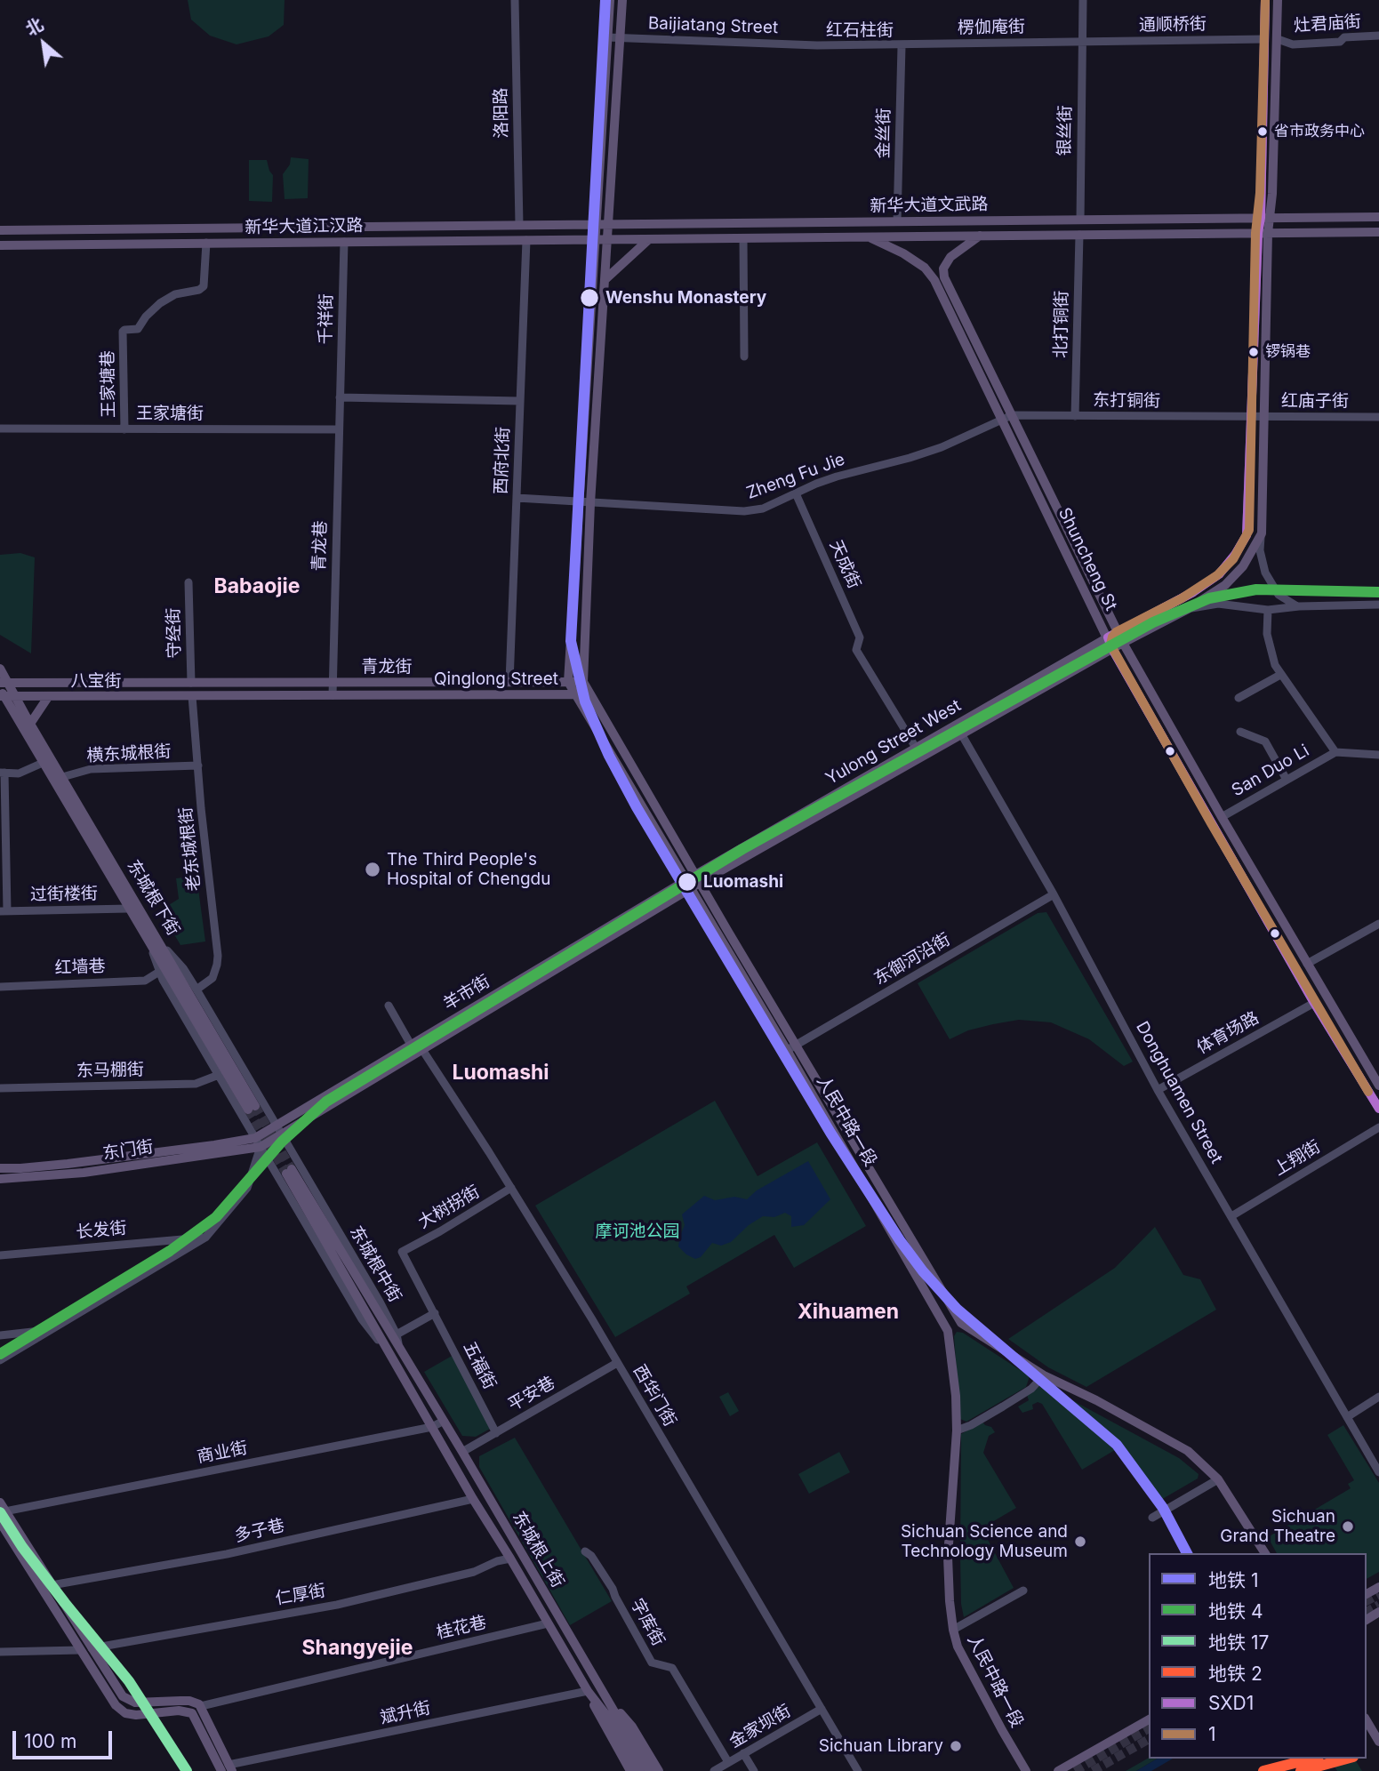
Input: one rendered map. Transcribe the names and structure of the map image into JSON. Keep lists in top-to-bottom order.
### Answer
{
  "streets": {
    "main road": [
      "新华大道文武路",
      "新华大道江汉路",
      "Shuncheng St",
      "青龙街",
      "Qinglong Street",
      "八宝街",
      "Yulong Street West",
      "东城根下街",
      "羊市街",
      "人民中路一段",
      "东门街",
      "东城根中街",
      "东城根上街"
    ],
    "street": [
      "灶君庙街",
      "通顺桥街",
      "Baijiatang Street",
      "楞伽庵街",
      "红石柱街",
      "洛阳路",
      "银丝街",
      "金丝街",
      "千祥街",
      "北打铜街",
      "王家塘巷",
      "东打铜街",
      "红庙子街",
      "王家塘街",
      "西府北街",
      "Zheng Fu Jie",
      "青龙巷",
      "天成街",
      "守经街",
      "横东城根街",
      "San Duo Li",
      "老东城根街",
      "过街楼街",
      "东御河沿街",
      "红墙巷",
      "体育场路",
      "东马棚街",
      "Donghuamen Street",
      "上翔街",
      "大树拐街",
      "长发街",
      "五福街",
      "平安巷",
      "西华门街",
      "商业街",
      "多子巷",
      "仁厚街",
      "字库街",
      "桂花巷",
      "斌升街",
      "金家坝街"
    ]
  },
  "crossings": [
    ["通顺桥街", "楞伽庵街"],
    ["通顺桥街", "银丝街"],
    ["Baijiatang Street", "红石柱街"],
    ["楞伽庵街", "红石柱街"],
    ["楞伽庵街", "银丝街"],
    ["楞伽庵街", "金丝街"],
    ["红石柱街", "金丝街"],
    ["洛阳路", "新华大道江汉路"],
    ["银丝街", "新华大道文武路"],
    ["金丝街", "新华大道文武路"],
    ["新华大道文武路", "新华大道江汉路"],
    ["新华大道文武路", "北打铜街"],
    ["新华大道文武路", "Shuncheng St"],
    ["新华大道江汉路", "千祥街"],
    ["新华大道江汉路", "王家塘巷"],
    ["新华大道江汉路", "西府北街"],
    ["千祥街", "青龙巷"],
    ["北打铜街", "东打铜街"],
    ["王家塘巷", "王家塘街"],
    ["东打铜街", "红庙子街"],
    ["东打铜街", "Zheng Fu Jie"],
    ["东打铜街", "Shuncheng St"],
    ["东打铜街", "Yulong Street West"],
    ["红庙子街", "Yulong Street West"],
    ["王家塘街", "青龙巷"],
    ["西府北街", "Zheng Fu Jie"],
    ["西府北街", "青龙街"],
    ["Zheng Fu Jie", "Shuncheng St"],
    ["Zheng Fu Jie", "天成街"],
    ["青龙巷", "青龙街"],
    ["青龙巷", "Qinglong Street"],
    ["Shuncheng St", "Yulong Street West"],
    ["Shuncheng St", "San Duo Li"],
    ["Shuncheng St", "体育场路"],
    ["天成街", "Yulong Street West"],
    ["守经街", "青龙街"],
    ["守经街", "八宝街"],
    ["青龙街", "八宝街"],
    ["青龙街", "人民中路一段"],
    ["Qinglong Street", "八宝街"],
    ["Qinglong Street", "老东城根街"],
    ["Qinglong Street", "人民中路一段"],
    ["八宝街", "老东城根街"],
    ["八宝街", "东城根下街"],
    ["Yulong Street West", "羊市街"],
    ["Yulong Street West", "Donghuamen Street"],
    ["Yulong Street West", "人民中路一段"],
    ["横东城根街", "老东城根街"],
    ["横东城根街", "东城根下街"],
    ["老东城根街", "东城根下街"],
    ["过街楼街", "东城根下街"],
    ["东城根下街", "红墙巷"],
    ["东城根下街", "羊市街"],
    ["东城根下街", "东马棚街"],
    ["东城根下街", "东门街"],
    ["东城根下街", "东城根中街"],
    ["东御河沿街", "Donghuamen Street"],
    ["东御河沿街", "人民中路一段"],
    ["羊市街", "人民中路一段"],
    ["羊市街", "东门街"],
    ["羊市街", "东城根中街"],
    ["羊市街", "西华门街"],
    ["体育场路", "Donghuamen Street"],
    ["Donghuamen Street", "上翔街"],
    ["大树拐街", "五福街"],
    ["大树拐街", "西华门街"],
    ["东城根中街", "商业街"],
    ["东城根中街", "东城根上街"],
    ["五福街", "平安巷"],
    ["平安巷", "西华门街"],
    ["平安巷", "东城根上街"],
    ["西华门街", "金家坝街"],
    ["商业街", "东城根上街"],
    ["多子巷", "东城根上街"],
    ["东城根上街", "仁厚街"],
    ["东城根上街", "桂花巷"],
    ["东城根上街", "斌升街"],
    ["字库街", "金家坝街"]
  ],
  "districts": [
    "Babaojie",
    "Luomashi",
    "Xihuamen",
    "Shangyejie"
  ],
  "parks": ["摩诃池公园"],
  "places": [
    "省市政务中心",
    "Wenshu Monastery",
    "锣锅巷",
    "The Third People's Hospital of Chengdu",
    "Luomashi",
    "Sichuan Grand Theatre",
    "Sichuan Science and Technology Museum",
    "Sichuan Library"
  ],
  "lines": [
    "metro line 1",
    "transit line SXD1",
    "transit line 1",
    "metro line 4",
    "metro line 17",
    "metro line 2"
  ],
  "legend": [
    "地铁 1",
    "地铁 4",
    "地铁 17",
    "地铁 2",
    "SXD1",
    "1"
  ],
  "scale_bar": "100 m",
  "north": "top left"
}
